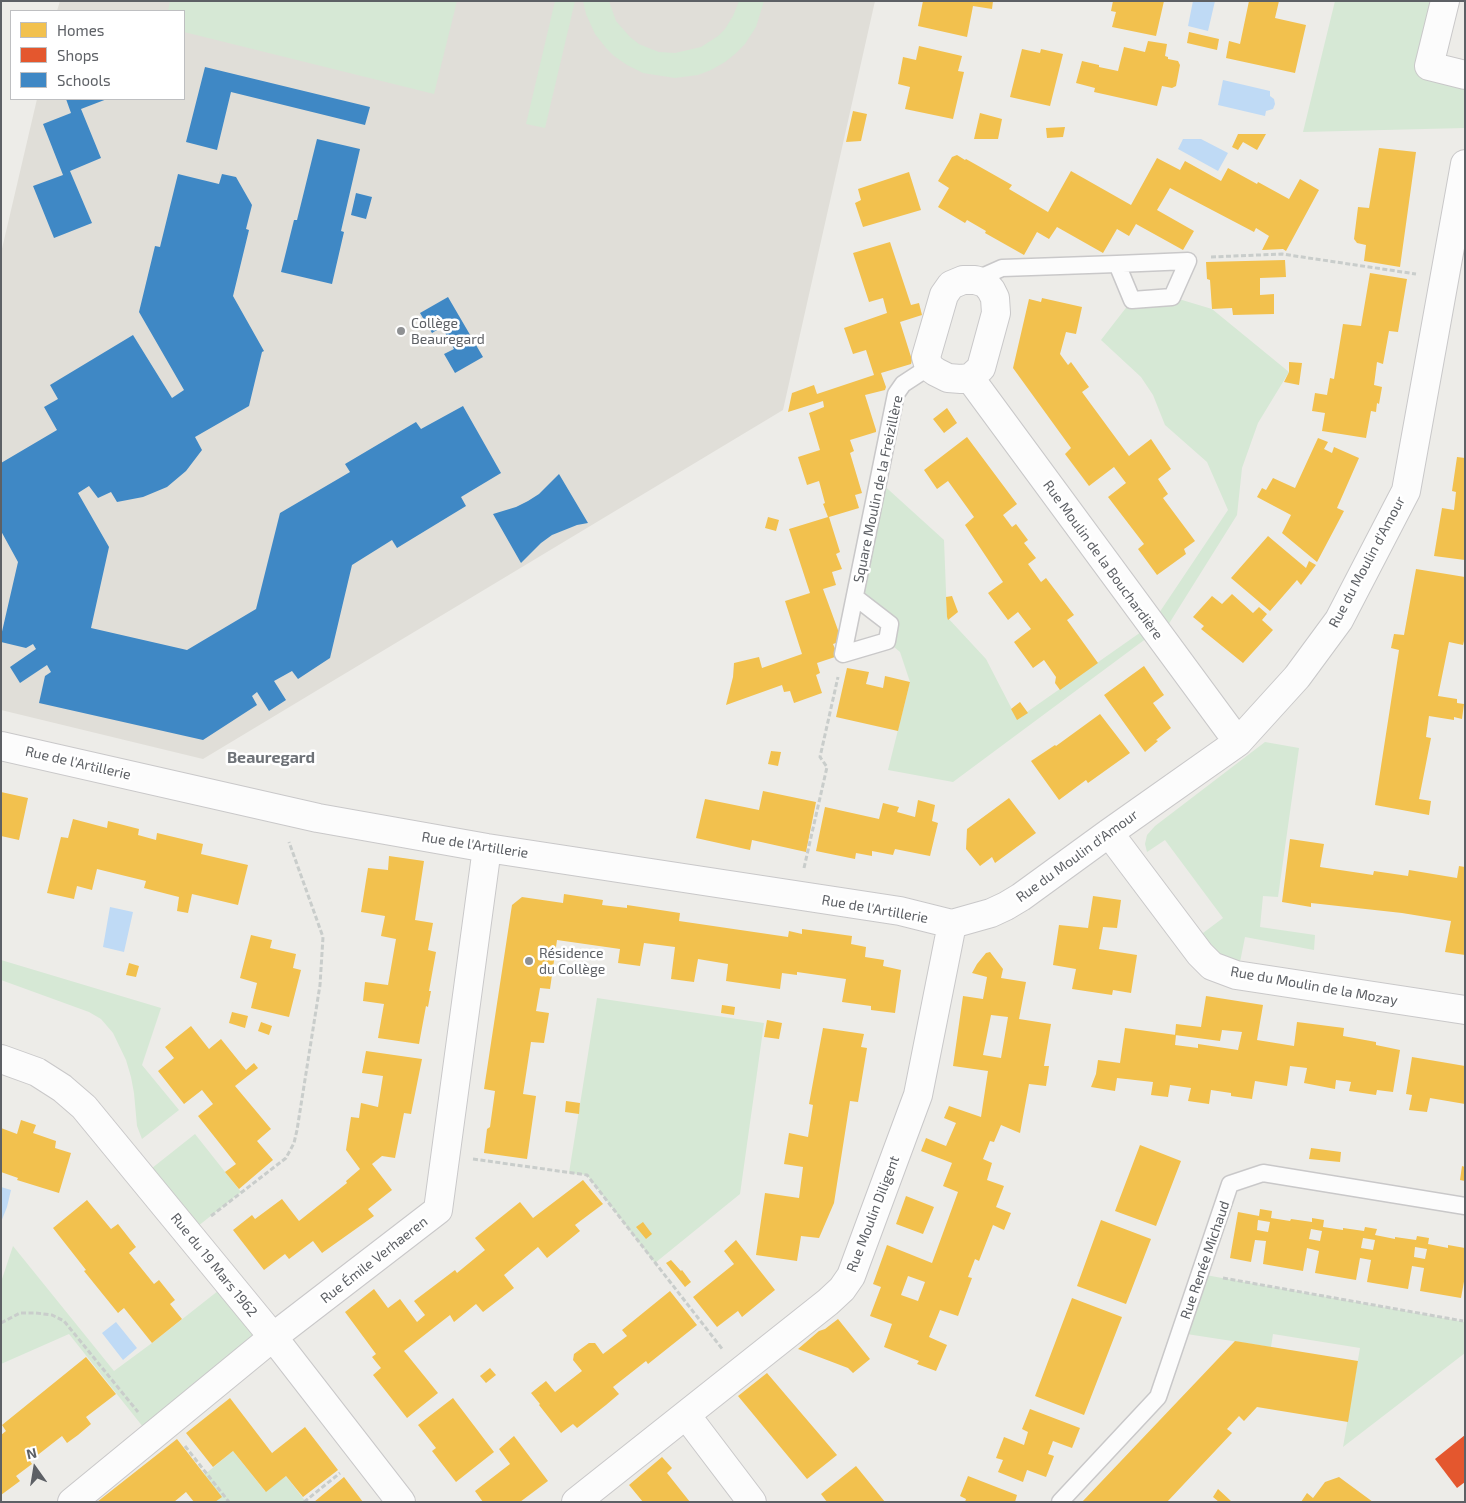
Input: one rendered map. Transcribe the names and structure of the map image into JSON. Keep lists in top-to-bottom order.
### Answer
{
  "streets": {
    "street": [
      "Rue Moulin de la Bouchardière",
      "Rue du Moulin d'Amour",
      "Rue de l'Artillerie",
      "Rue du Moulin de la Mozay",
      "Rue Moulin Diligent",
      "Rue Émile Verhaeren",
      "Rue du 19 Mars 1962"
    ],
    "lane": ["Square Moulin de la Freizillère", "Rue Renée Michaud"]
  },
  "crossings": [
    ["Rue Moulin de la Bouchardière", "Rue du Moulin d'Amour"],
    ["Rue du Moulin d'Amour", "Rue de l'Artillerie"],
    ["Rue du Moulin d'Amour", "Rue du Moulin de la Mozay"],
    ["Rue du Moulin d'Amour", "Rue Moulin Diligent"],
    ["Rue de l'Artillerie", "Rue Moulin Diligent"],
    ["Rue de l'Artillerie", "Rue Émile Verhaeren"],
    ["Rue Émile Verhaeren", "Rue du 19 Mars 1962"]
  ],
  "districts": ["Beauregard"],
  "places": ["Collège Beauregard", "Résidence du Collège"],
  "legend": ["Homes", "Shops", "Schools"],
  "north": "top"
}
